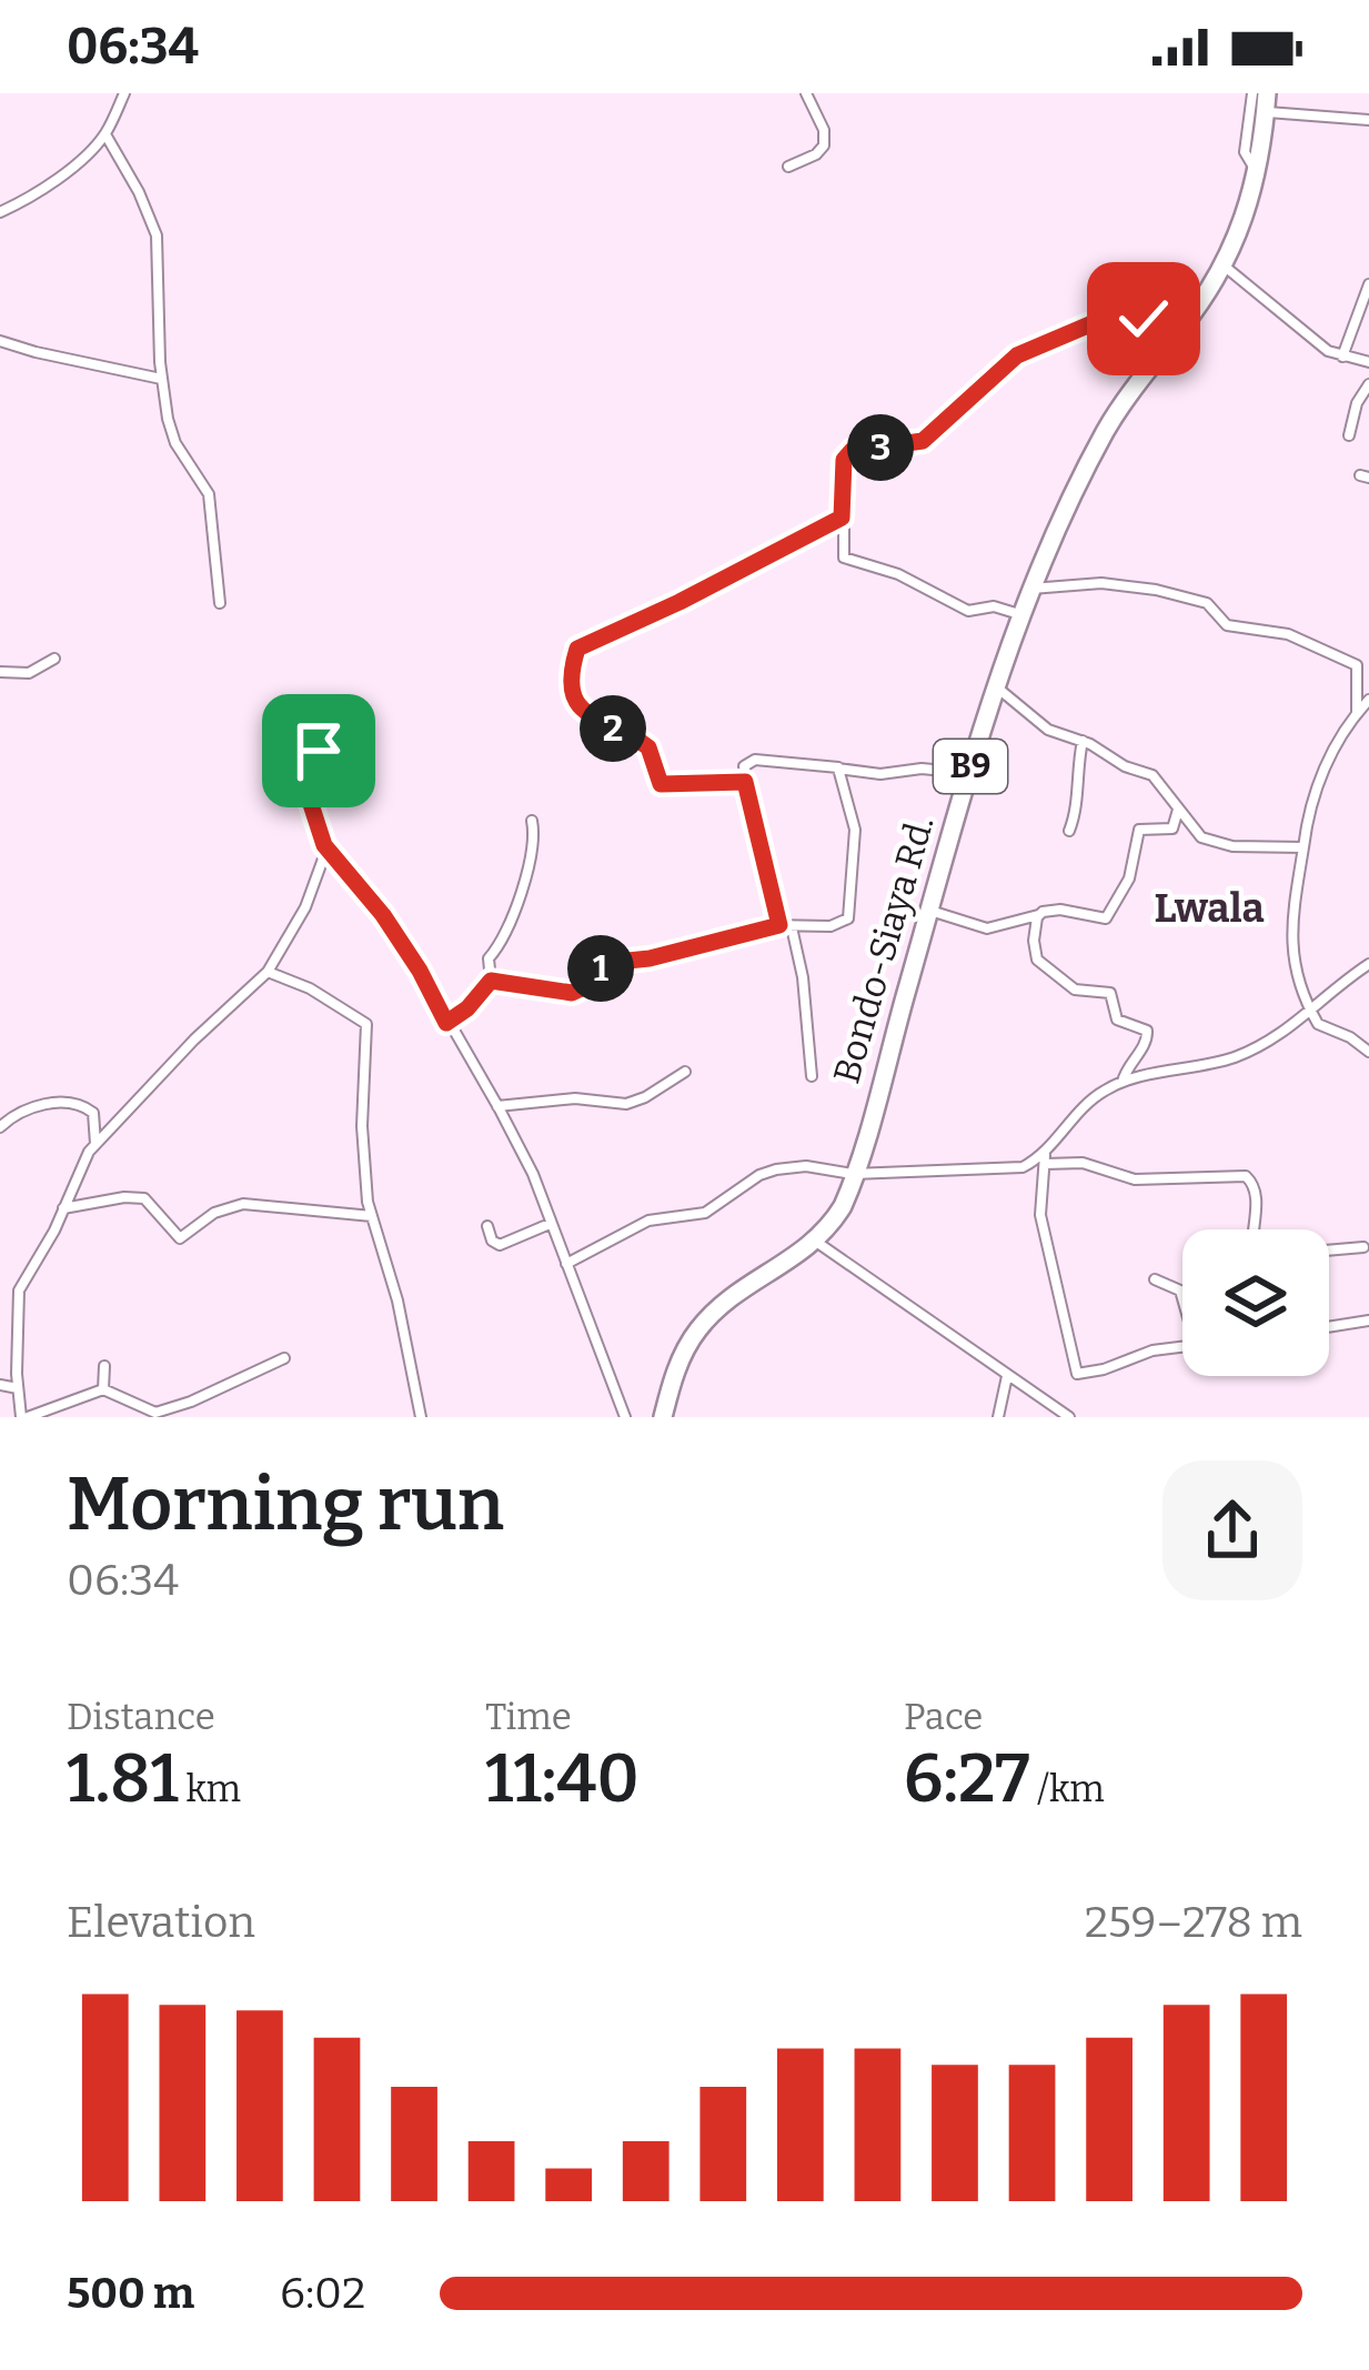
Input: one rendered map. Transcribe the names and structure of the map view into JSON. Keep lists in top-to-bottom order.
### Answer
{
  "streets": {
    "highway": ["B9", "Bondo-Siaya Rd."]
  },
  "districts": ["Lwala"],
  "page": {
    "status": "06:34",
    "pins": ["3", "2", "1"],
    "heading": ["Morning run", "06:34"],
    "stats": [
      ["Distance", "1.81 km"],
      ["Time", "11:40"],
      ["Pace", "6:27 /km"]
    ],
    "chart": ["Elevation", "259–278 m"],
    "list": [
      {
        "name": "500 m",
        "note": "6:02"
      }
    ]
  }
}
